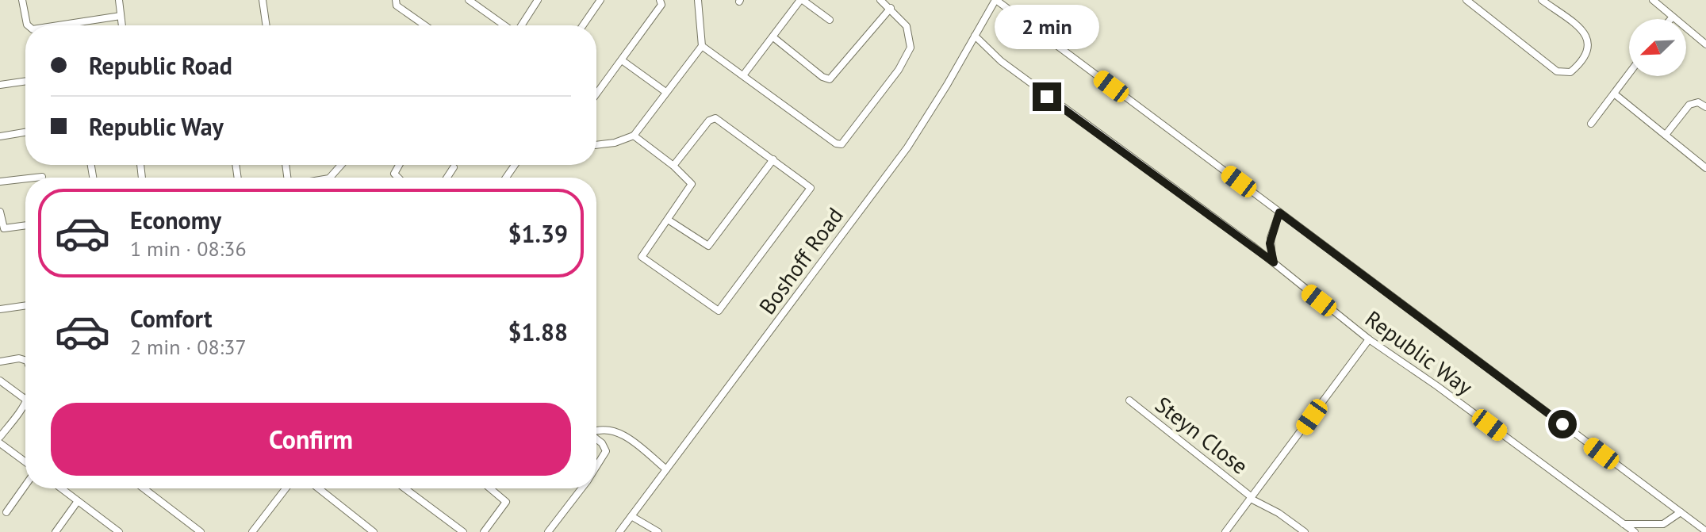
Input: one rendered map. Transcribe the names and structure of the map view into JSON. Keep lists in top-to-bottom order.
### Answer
{
  "streets": {
    "street": ["Boshoff Road", "Republic Way", "Steyn Close"]
  },
  "crossings": [
    ["Boshoff Road", "Republic Way"]
  ],
  "north": "bottom left",
  "page": {
    "bubble": "2 min",
    "banner": ["Republic Road", "Republic Way"],
    "list": [
      {
        "name": "Economy",
        "note": "1 min · 08:36",
        "value": "$1.39"
      },
      {
        "name": "Comfort",
        "note": "2 min · 08:37",
        "value": "$1.88"
      }
    ],
    "buttons": "Confirm"
  }
}
